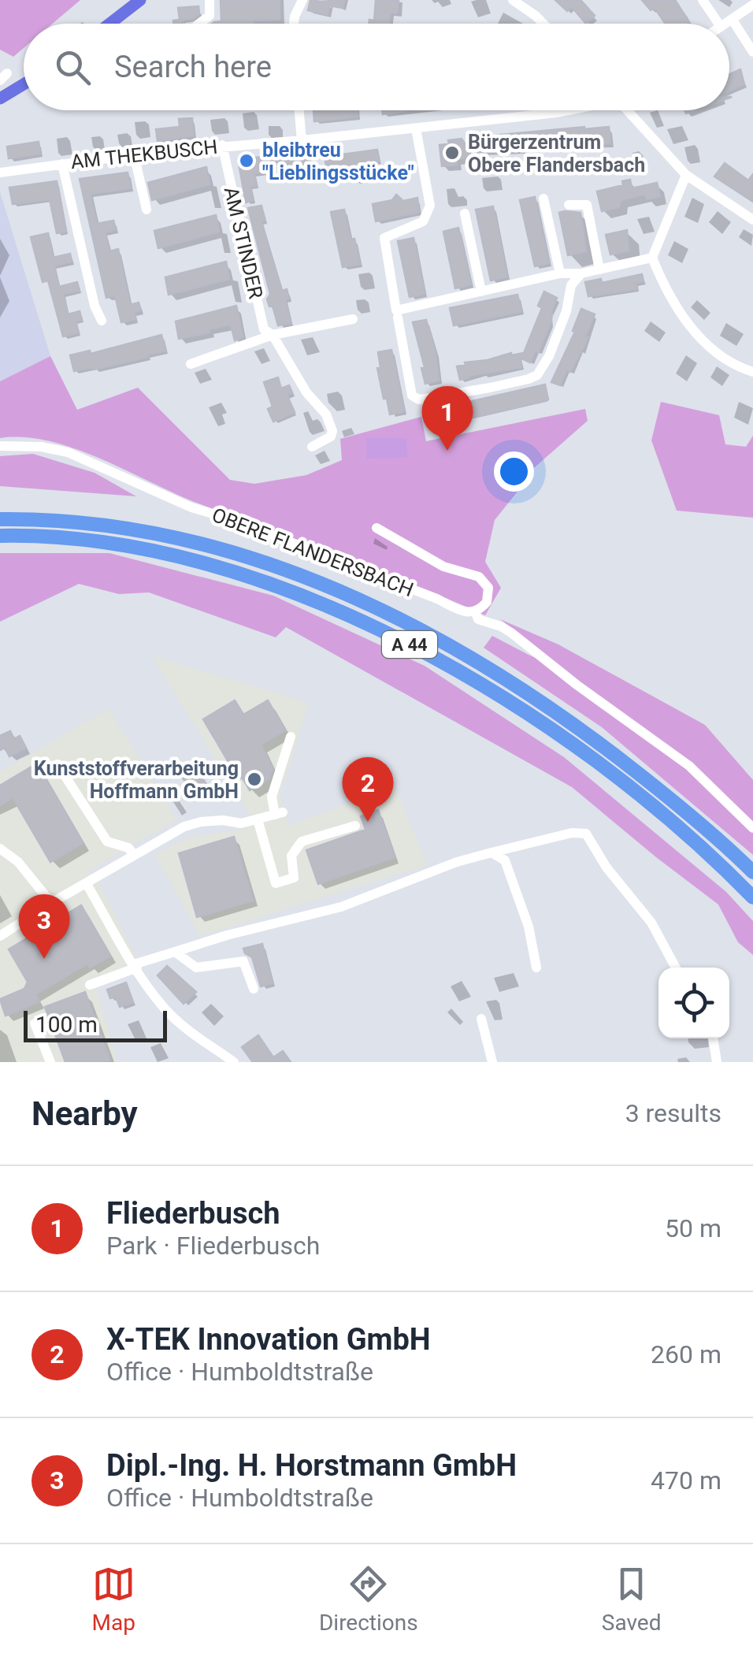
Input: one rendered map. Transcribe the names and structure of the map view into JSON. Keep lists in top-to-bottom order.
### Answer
{
  "streets": {
    "highway": ["A 44"],
    "street": ["AM THEKBUSCH", "AM STINDER", "OBERE FLANDERSBACH"]
  },
  "crossings": [
    ["AM THEKBUSCH", "AM STINDER"]
  ],
  "places": ["Bürgerzentrum Obere Flandersbach", "bleibtreu \"Lieblingsstücke\"", "Kunststoffverarbeitung Hoffmann GmbH"],
  "scale_bar": "100 m",
  "page": {
    "search": "Search here",
    "pins": ["1", "2", "3"],
    "scale": "100 m",
    "heading": ["Nearby", "3 results"],
    "list": [
      {
        "mark": "1",
        "name": "Fliederbusch",
        "note": "Park · Fliederbusch",
        "value": "50 m"
      },
      {
        "mark": "2",
        "name": "X-TEK Innovation GmbH",
        "note": "Office · Humboldtstraße",
        "value": "260 m"
      },
      {
        "mark": "3",
        "name": "Dipl.-Ing. H. Horstmann GmbH",
        "note": "Office · Humboldtstraße",
        "value": "470 m"
      }
    ],
    "nav": ["Map", "Directions", "Saved"]
  }
}
